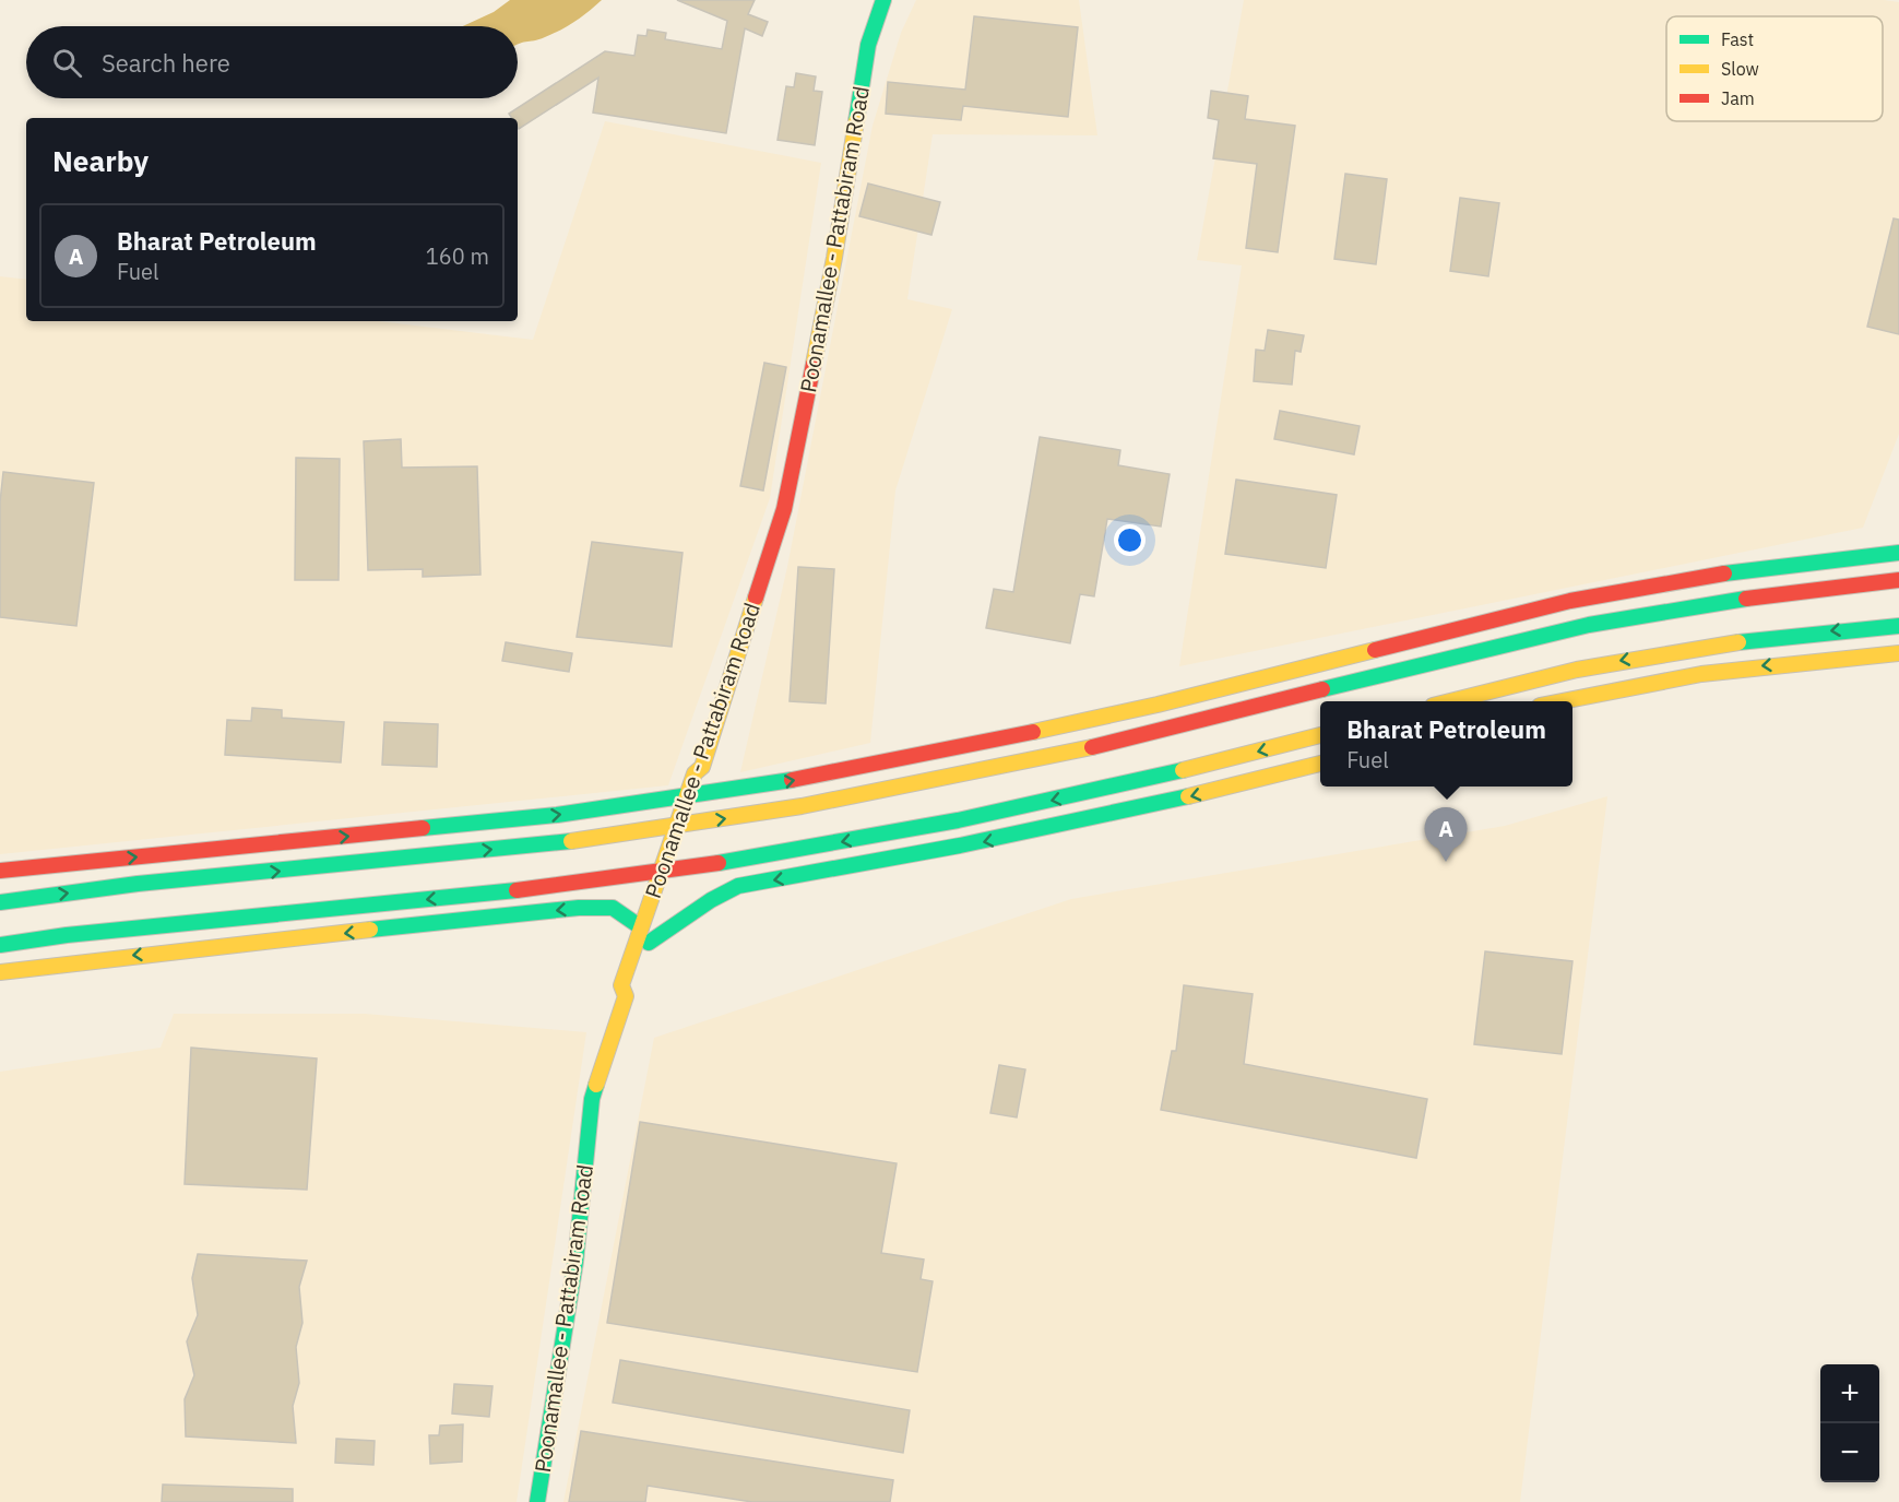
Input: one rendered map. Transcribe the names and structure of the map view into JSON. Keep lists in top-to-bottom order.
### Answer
{
  "streets": {
    "main road": ["Poonamallee - Pattabiram Road"]
  },
  "legend": ["Fast", "Slow", "Jam"],
  "page": {
    "search": "Search here",
    "heading": "Nearby",
    "list": [
      {
        "mark": "A",
        "name": "Bharat Petroleum",
        "note": "Fuel",
        "value": "160 m"
      }
    ],
    "popup": ["Bharat Petroleum", "Fuel"],
    "pins": "A",
    "map_buttons": ["+", "−"]
  }
}
